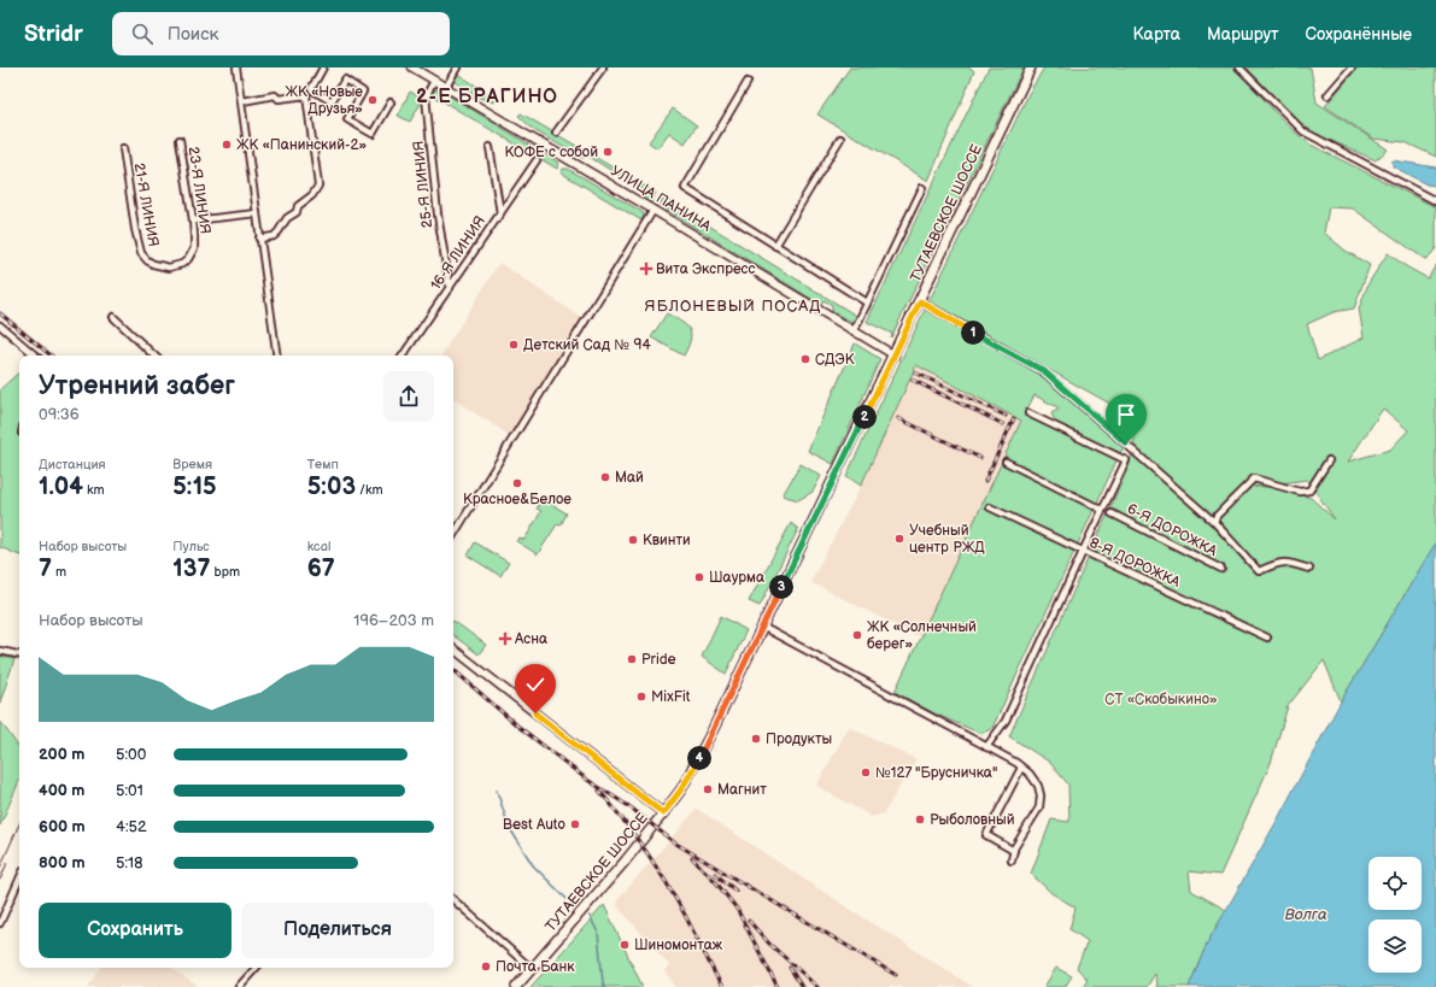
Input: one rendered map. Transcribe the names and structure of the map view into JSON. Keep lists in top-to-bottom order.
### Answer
{
  "streets": {
    "main road": ["ТУТАЕВСКОЕ ШОССЕ"],
    "street": [
      "25-Я ЛИНИЯ",
      "23-Я ЛИНИЯ",
      "УЛИЦА ПАНИНА",
      "21-Я ЛИНИЯ",
      "16-Я ЛИНИЯ",
      "6-Я ДОРОЖКА",
      "8-Я ДОРОЖКА"
    ]
  },
  "crossings": [
    ["25-Я ЛИНИЯ", "УЛИЦА ПАНИНА"],
    ["25-Я ЛИНИЯ", "16-Я ЛИНИЯ"],
    ["23-Я ЛИНИЯ", "21-Я ЛИНИЯ"],
    ["УЛИЦА ПАНИНА", "ТУТАЕВСКОЕ ШОССЕ"]
  ],
  "districts": ["2-Е БРАГИНО", "ЯБЛОНЕВЫЙ ПОСАД"],
  "water": ["Волга"],
  "parks": ["СТ «Скобыкино»"],
  "places": {
    "other": [
      "ЖК «Новые Друзья»",
      "ЖК «Панинский-2»",
      "КОФЕ с собой",
      "Детский Сад № 94",
      "СДЭК",
      "Май",
      "Красное&Белое",
      "Учебный центр РЖД",
      "Квинти",
      "Шаурма",
      "ЖК «Солнечный берег»",
      "Pride",
      "MixFit",
      "Продукты",
      "№127 \"Брусничка\"",
      "Магнит",
      "Рыболовный",
      "Best Auto",
      "Шиномонтаж",
      "Почта Банк"
    ],
    "health": ["Вита Экспресс", "Асна"]
  },
  "page": {
    "header": "Stridr",
    "search": "Поиск",
    "nav": ["Карта", "Маршрут", "Сохранённые"],
    "pins": [
      "1",
      "2",
      "3",
      "4"
    ],
    "heading": ["Утренний забег", "09:36"],
    "stats": [
      ["Дистанция", "1.04 km"],
      ["Время", "5:15"],
      ["Темп", "5:03 /km"],
      ["Набор высоты", "7 m"],
      ["Пульс", "137 bpm"],
      ["kcal", "67"]
    ],
    "chart": ["Набор высоты", "196–203 m"],
    "list": [
      {
        "name": "200 m",
        "note": "5:00"
      },
      {
        "name": "400 m",
        "note": "5:01"
      },
      {
        "name": "600 m",
        "note": "4:52"
      },
      {
        "name": "800 m",
        "note": "5:18"
      }
    ],
    "buttons": ["Сохранить", "Поделиться"]
  }
}
